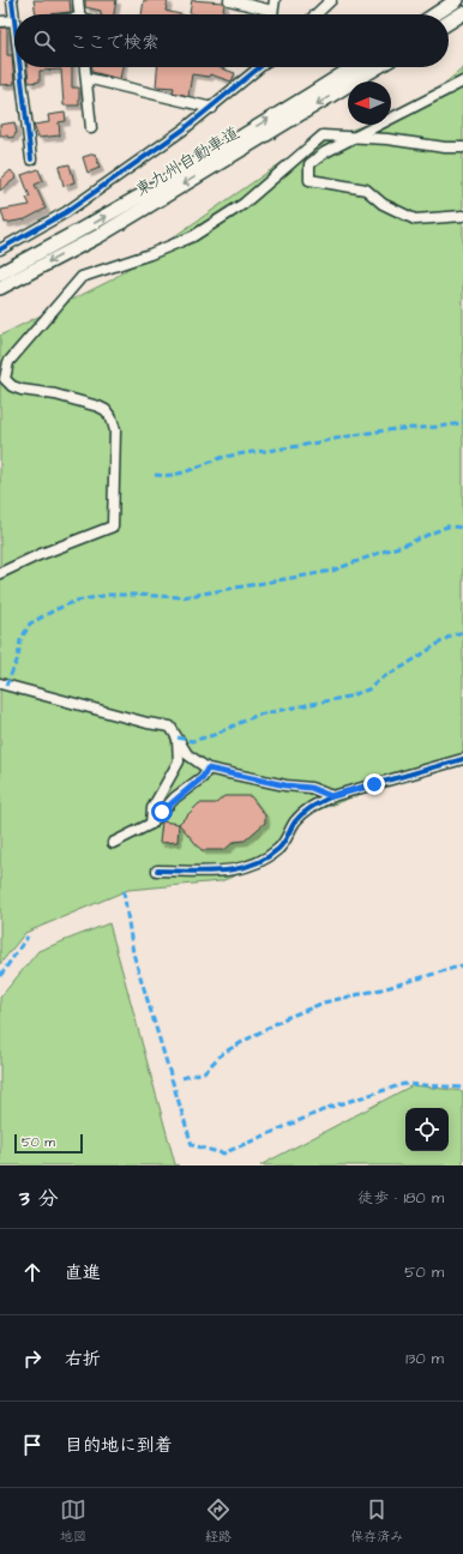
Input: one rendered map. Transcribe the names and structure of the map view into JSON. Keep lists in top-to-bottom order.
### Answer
{
  "streets": {
    "highway": ["東九州自動車道"]
  },
  "scale_bar": "50 m",
  "north": "left",
  "page": {
    "search": "ここで検索",
    "scale": "50 m",
    "heading": ["3 分", "徒歩 · 180 m"],
    "list": [
      ["直進", "50 m"],
      ["右折", "130 m"],
      "目的地に到着"
    ],
    "nav": ["地図", "経路", "保存済み"]
  }
}
